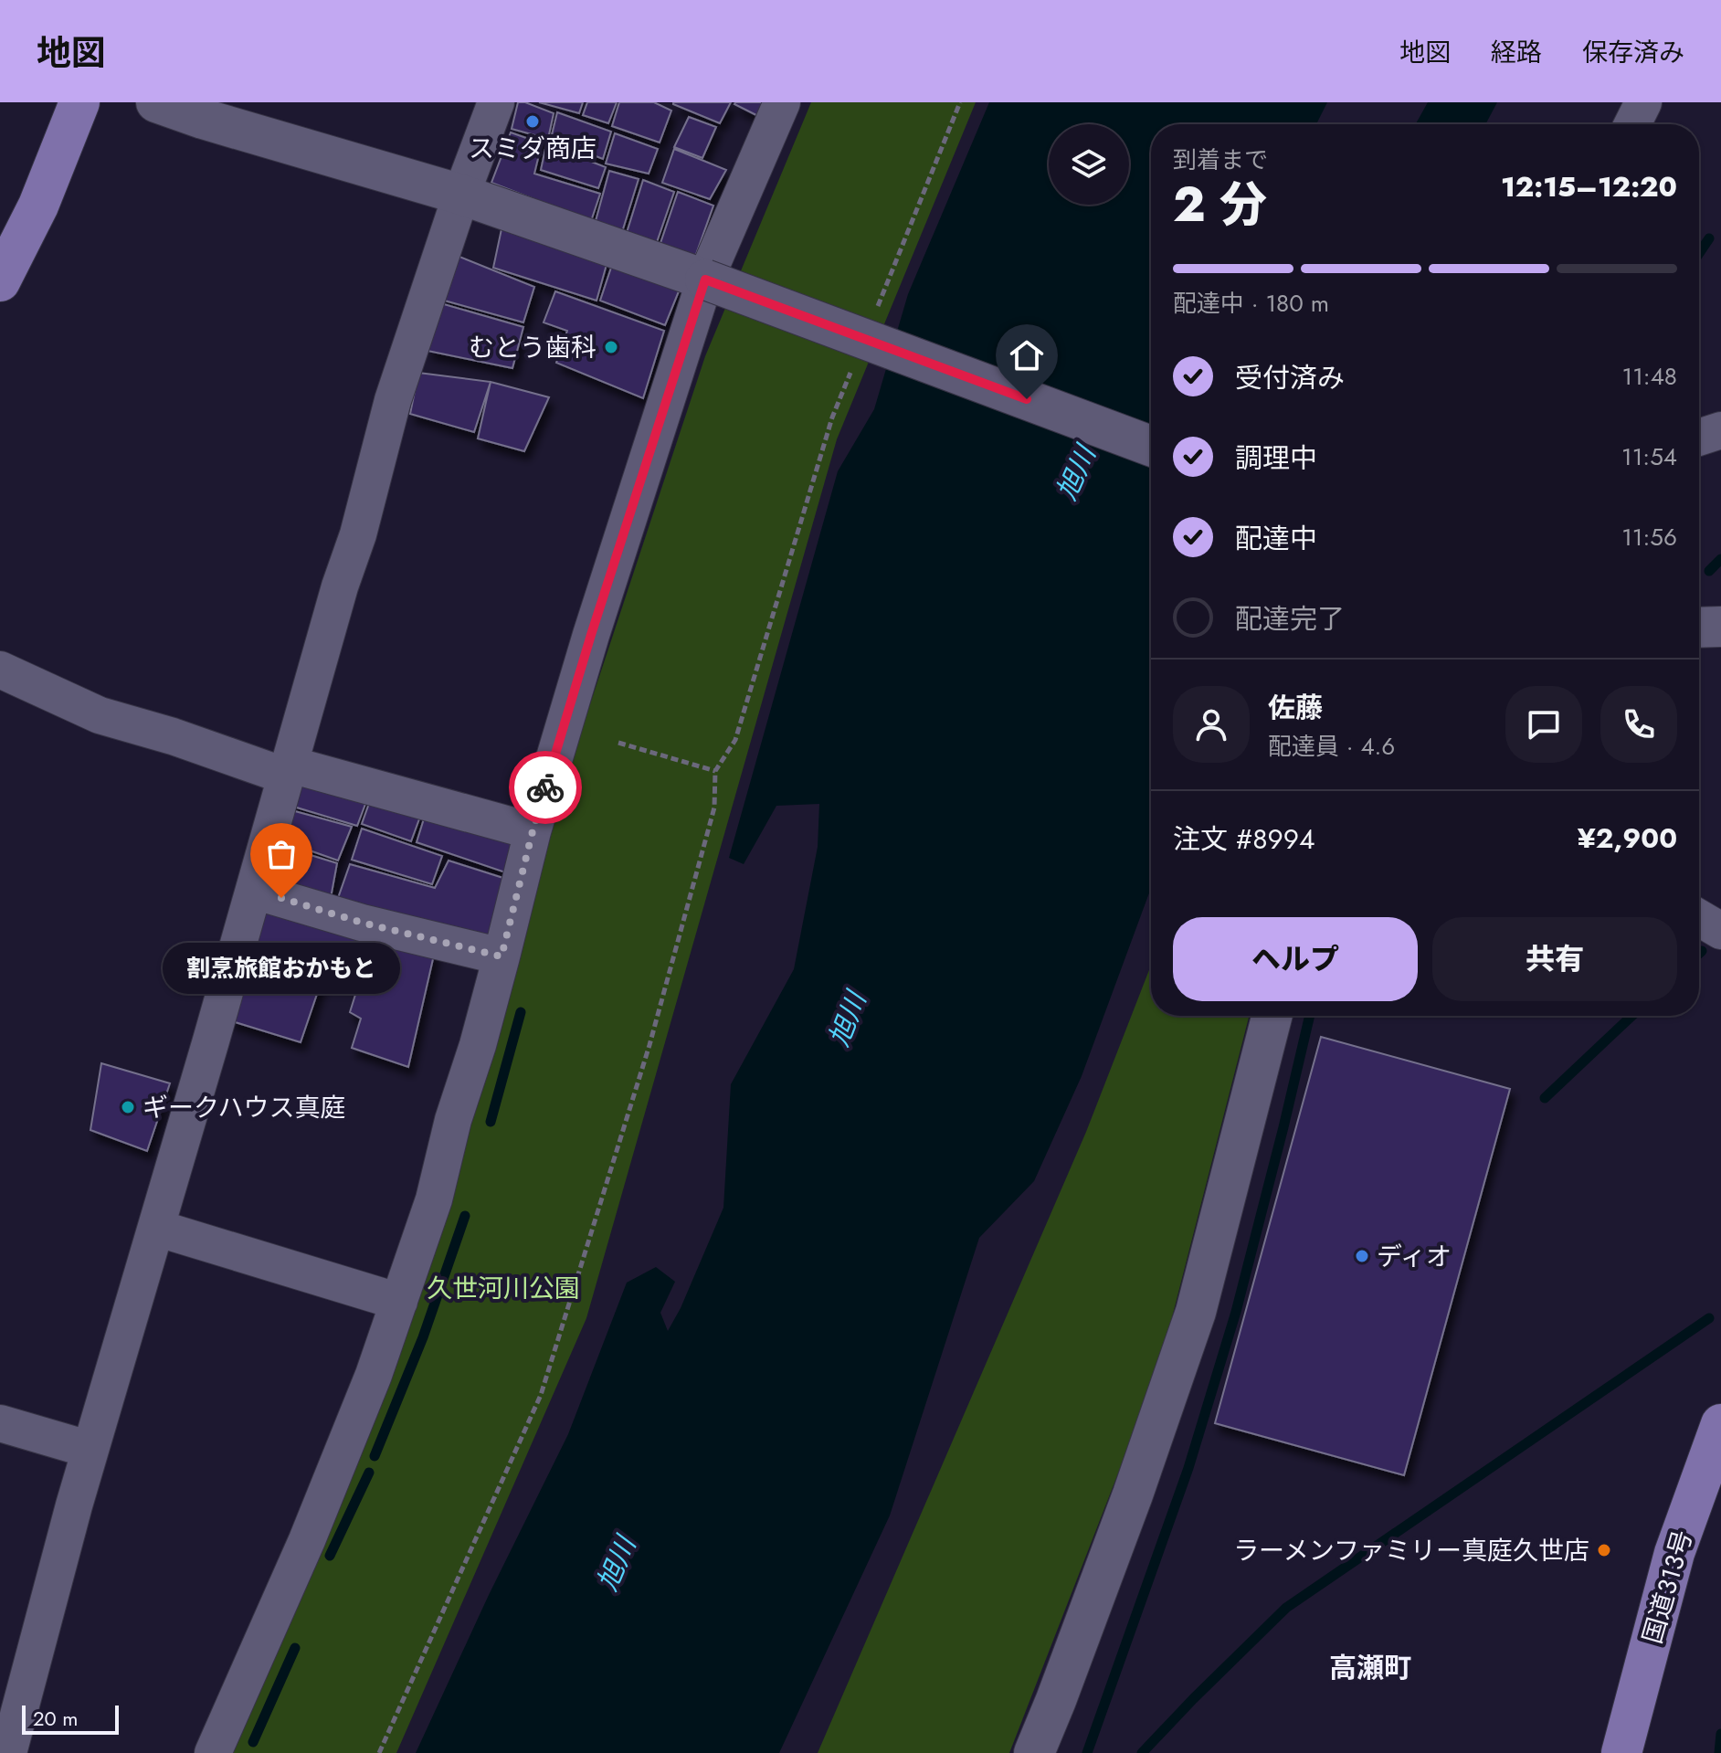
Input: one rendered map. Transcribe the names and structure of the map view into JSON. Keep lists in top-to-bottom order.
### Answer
{
  "streets": {
    "highway": ["国道313号"]
  },
  "districts": ["高瀬町"],
  "water": ["旭川"],
  "parks": ["久世河川公園"],
  "places": [
    "スミダ商店",
    "むとう歯科",
    "割烹旅館おかもと",
    "ギークハウス真庭",
    "ディオ",
    "ラーメンファミリー真庭久世店"
  ],
  "scale_bar": "20 m",
  "page": {
    "header": "地図",
    "nav": ["地図", "経路", "保存済み"],
    "heading": ["2 分", "到着まで", "12:15–12:20"],
    "panel": [
      "佐藤",
      "配達員 · 4.6",
      "注文 #8994",
      "¥2,900"
    ],
    "bar": "配達中 · 180 m",
    "list": [
      ["受付済み", "11:48"],
      ["調理中", "11:54"],
      ["配達中", "11:56"],
      "配達完了"
    ],
    "buttons": ["ヘルプ", "共有"],
    "bubble": "割烹旅館おかもと",
    "scale": "20 m"
  }
}
